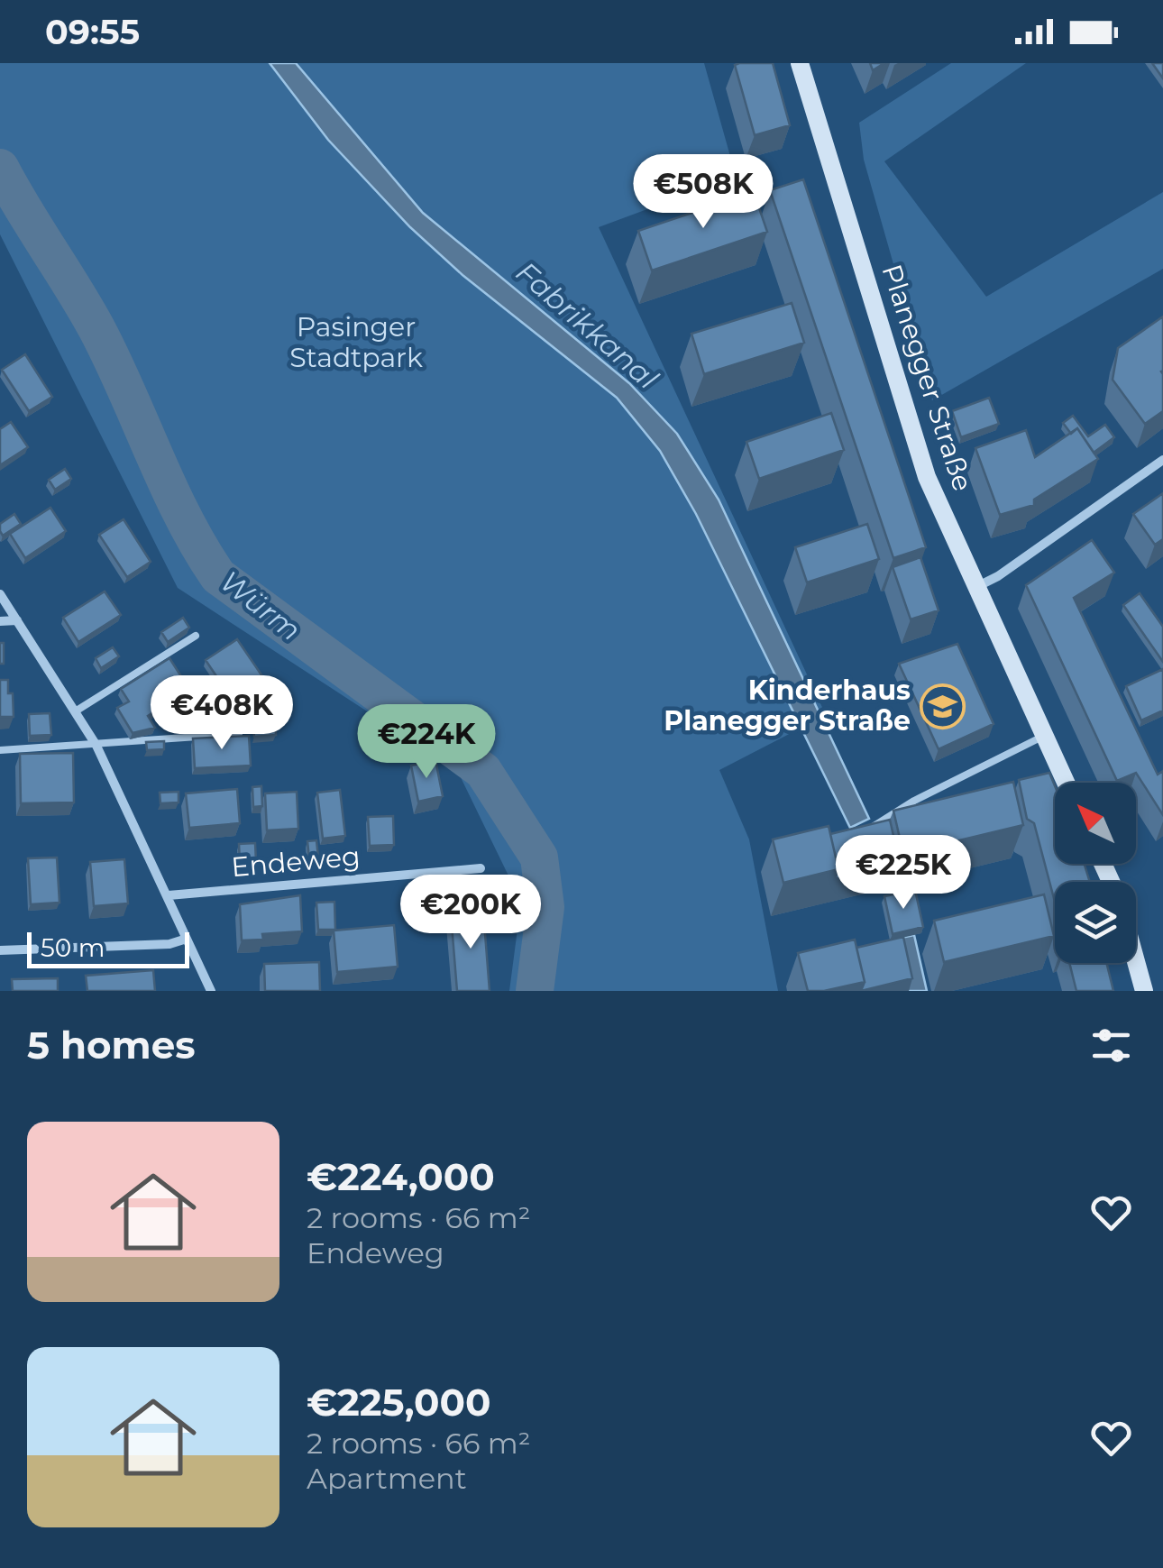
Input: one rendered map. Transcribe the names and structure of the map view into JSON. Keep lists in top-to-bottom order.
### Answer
{
  "streets": {
    "main road": ["Planegger Straße"],
    "street": ["Endeweg"]
  },
  "water": ["Fabrikkanal", "Würm"],
  "parks": ["Pasinger Stadtpark"],
  "places": {
    "school or university": ["Kinderhaus Planegger Straße"]
  },
  "scale_bar": "50 m",
  "north": "top left",
  "page": {
    "status": "09:55",
    "price": [
      "€508K",
      "€408K",
      "€224K",
      "€225K",
      "€200K"
    ],
    "scale": "50 m",
    "heading": "5 homes",
    "list": [
      {
        "name": "€224,000",
        "note": "2 rooms · 66 m² · Endeweg"
      },
      {
        "name": "€225,000",
        "note": "2 rooms · 66 m² · Apartment"
      }
    ]
  }
}
